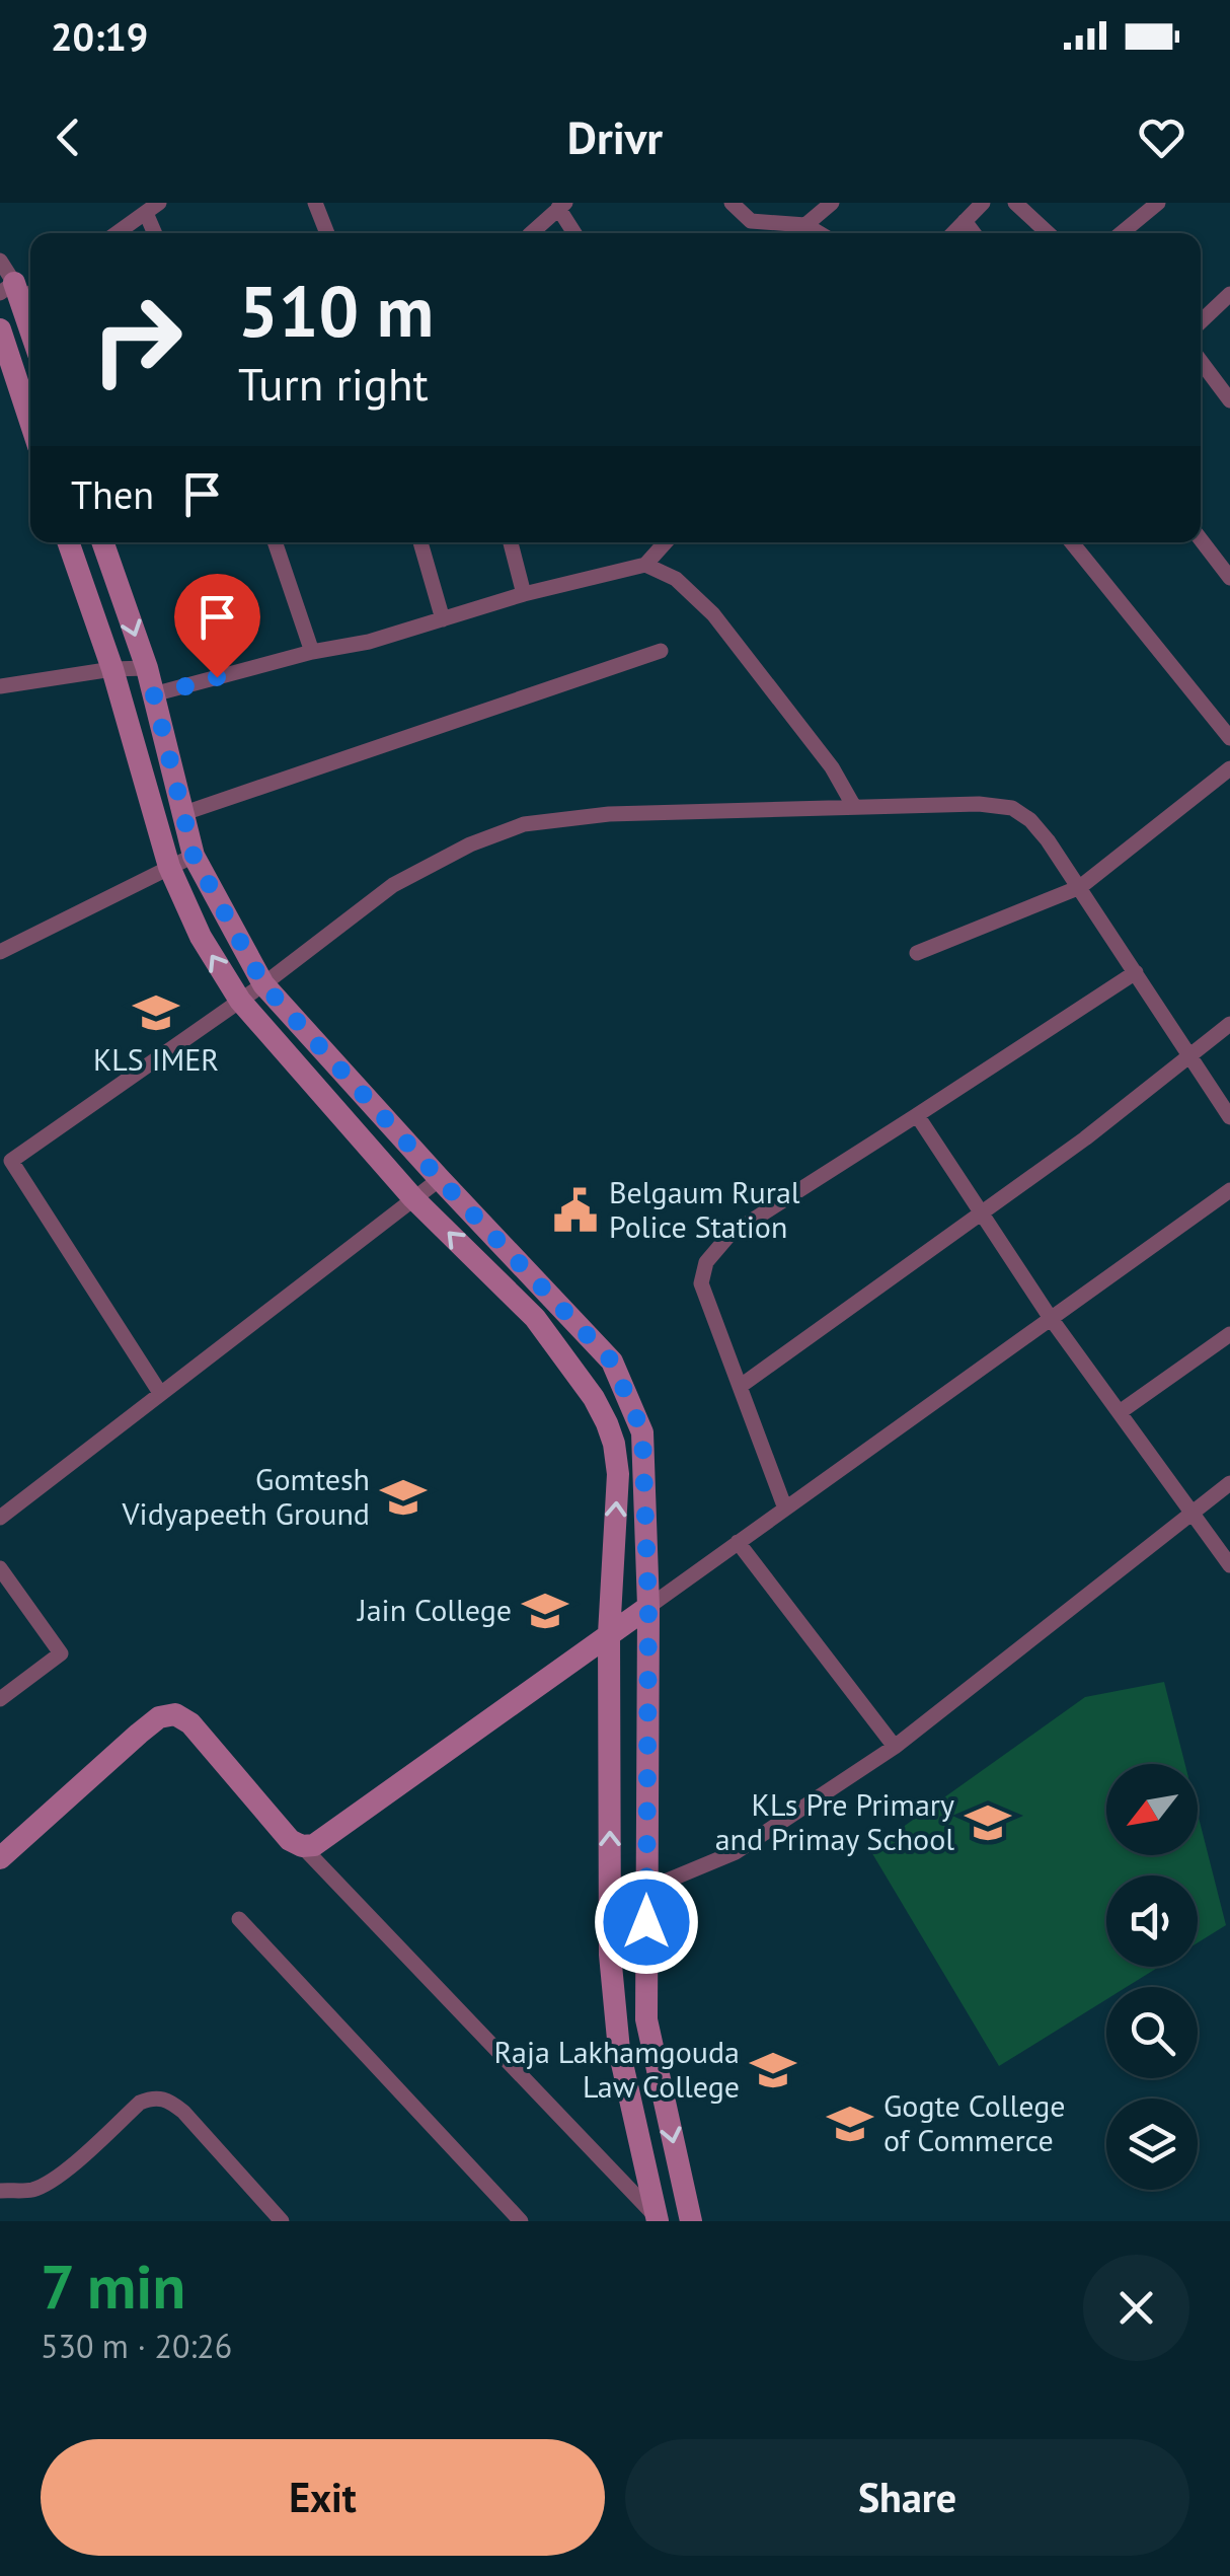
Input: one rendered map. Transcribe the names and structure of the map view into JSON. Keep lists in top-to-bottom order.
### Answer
{
  "places": {
    "school or university": [
      "KLS IMER",
      "Gomtesh Vidyapeeth Ground",
      "Jain College",
      "KLs Pre Primary and Primay School",
      "Raja Lakhamgouda Law College",
      "Gogte College of Commerce"
    ],
    "public building": ["Belgaum Rural Police Station"]
  },
  "north": "bottom left",
  "page": {
    "status": "20:19",
    "header": "Drivr",
    "turn": ["510 m", "Turn right"],
    "then": "Then",
    "heading": ["7 min", "530 m · 20:26"],
    "buttons": ["Exit", "Share"]
  }
}
